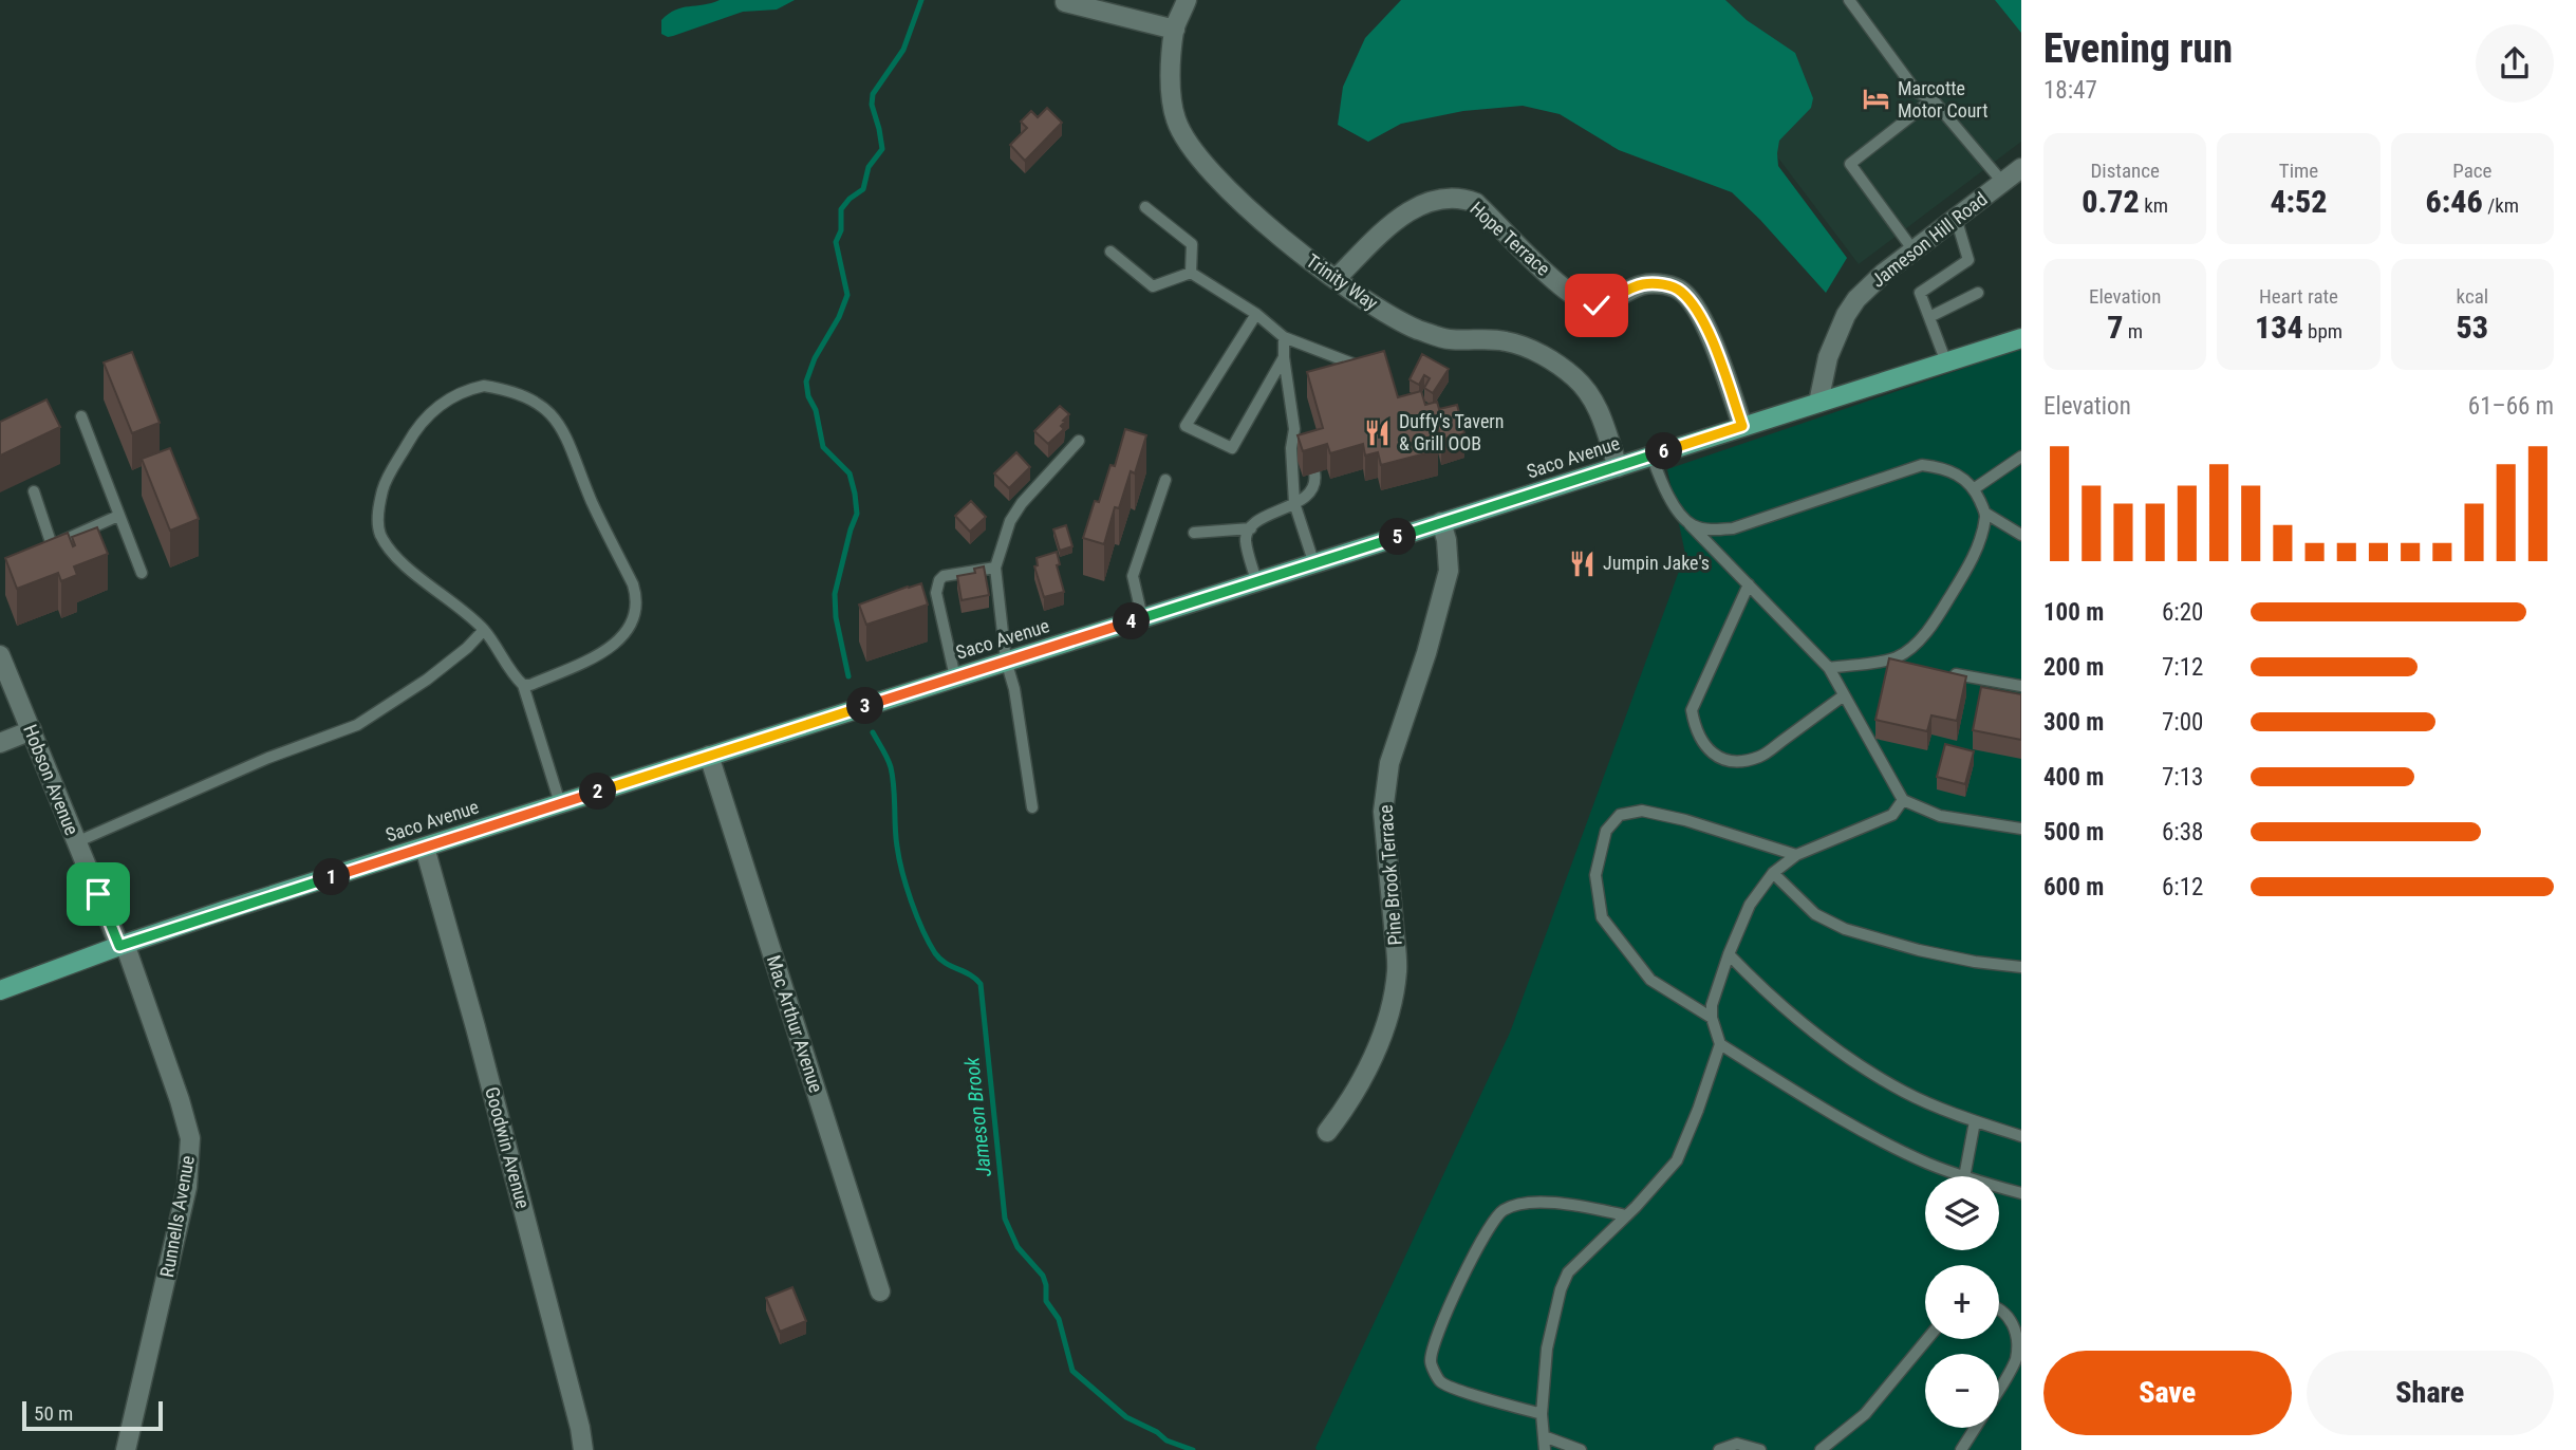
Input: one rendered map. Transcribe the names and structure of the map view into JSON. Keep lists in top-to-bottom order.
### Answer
{
  "streets": {
    "main road": ["Saco Avenue"],
    "street": [
      "Hope Terrace",
      "Jameson Hill Road",
      "Trinity Way",
      "Hobson Avenue",
      "Pine Brook Terrace",
      "Mac Arthur Avenue",
      "Goodwin Avenue",
      "Runnells Avenue"
    ]
  },
  "crossings": [
    ["Hope Terrace", "Trinity Way"],
    ["Hope Terrace", "Saco Avenue"],
    ["Jameson Hill Road", "Saco Avenue"],
    ["Trinity Way", "Saco Avenue"],
    ["Saco Avenue", "Hobson Avenue"],
    ["Saco Avenue", "Pine Brook Terrace"],
    ["Saco Avenue", "Mac Arthur Avenue"],
    ["Saco Avenue", "Goodwin Avenue"],
    ["Saco Avenue", "Runnells Avenue"],
    ["Hobson Avenue", "Runnells Avenue"]
  ],
  "water": ["Jameson Brook"],
  "places": {
    "hotel": ["Marcotte Motor Court"],
    "restaurant": ["Duffy's Tavern & Grill OOB", "Jumpin Jake's"]
  },
  "scale_bar": "50 m",
  "page": {
    "heading": ["Evening run", "18:47"],
    "stats": [
      ["Distance", "0.72 km"],
      ["Time", "4:52"],
      ["Pace", "6:46 /km"],
      ["Elevation", "7 m"],
      ["Heart rate", "134 bpm"],
      ["kcal", "53"]
    ],
    "chart": ["Elevation", "61–66 m"],
    "pins": [
      "6",
      "5",
      "4",
      "3",
      "2",
      "1"
    ],
    "list": [
      {
        "name": "100 m",
        "note": "6:20"
      },
      {
        "name": "200 m",
        "note": "7:12"
      },
      {
        "name": "300 m",
        "note": "7:00"
      },
      {
        "name": "400 m",
        "note": "7:13"
      },
      {
        "name": "500 m",
        "note": "6:38"
      },
      {
        "name": "600 m",
        "note": "6:12"
      }
    ],
    "map_buttons": ["+", "−"],
    "buttons": ["Save", "Share"],
    "scale": "50 m"
  }
}
